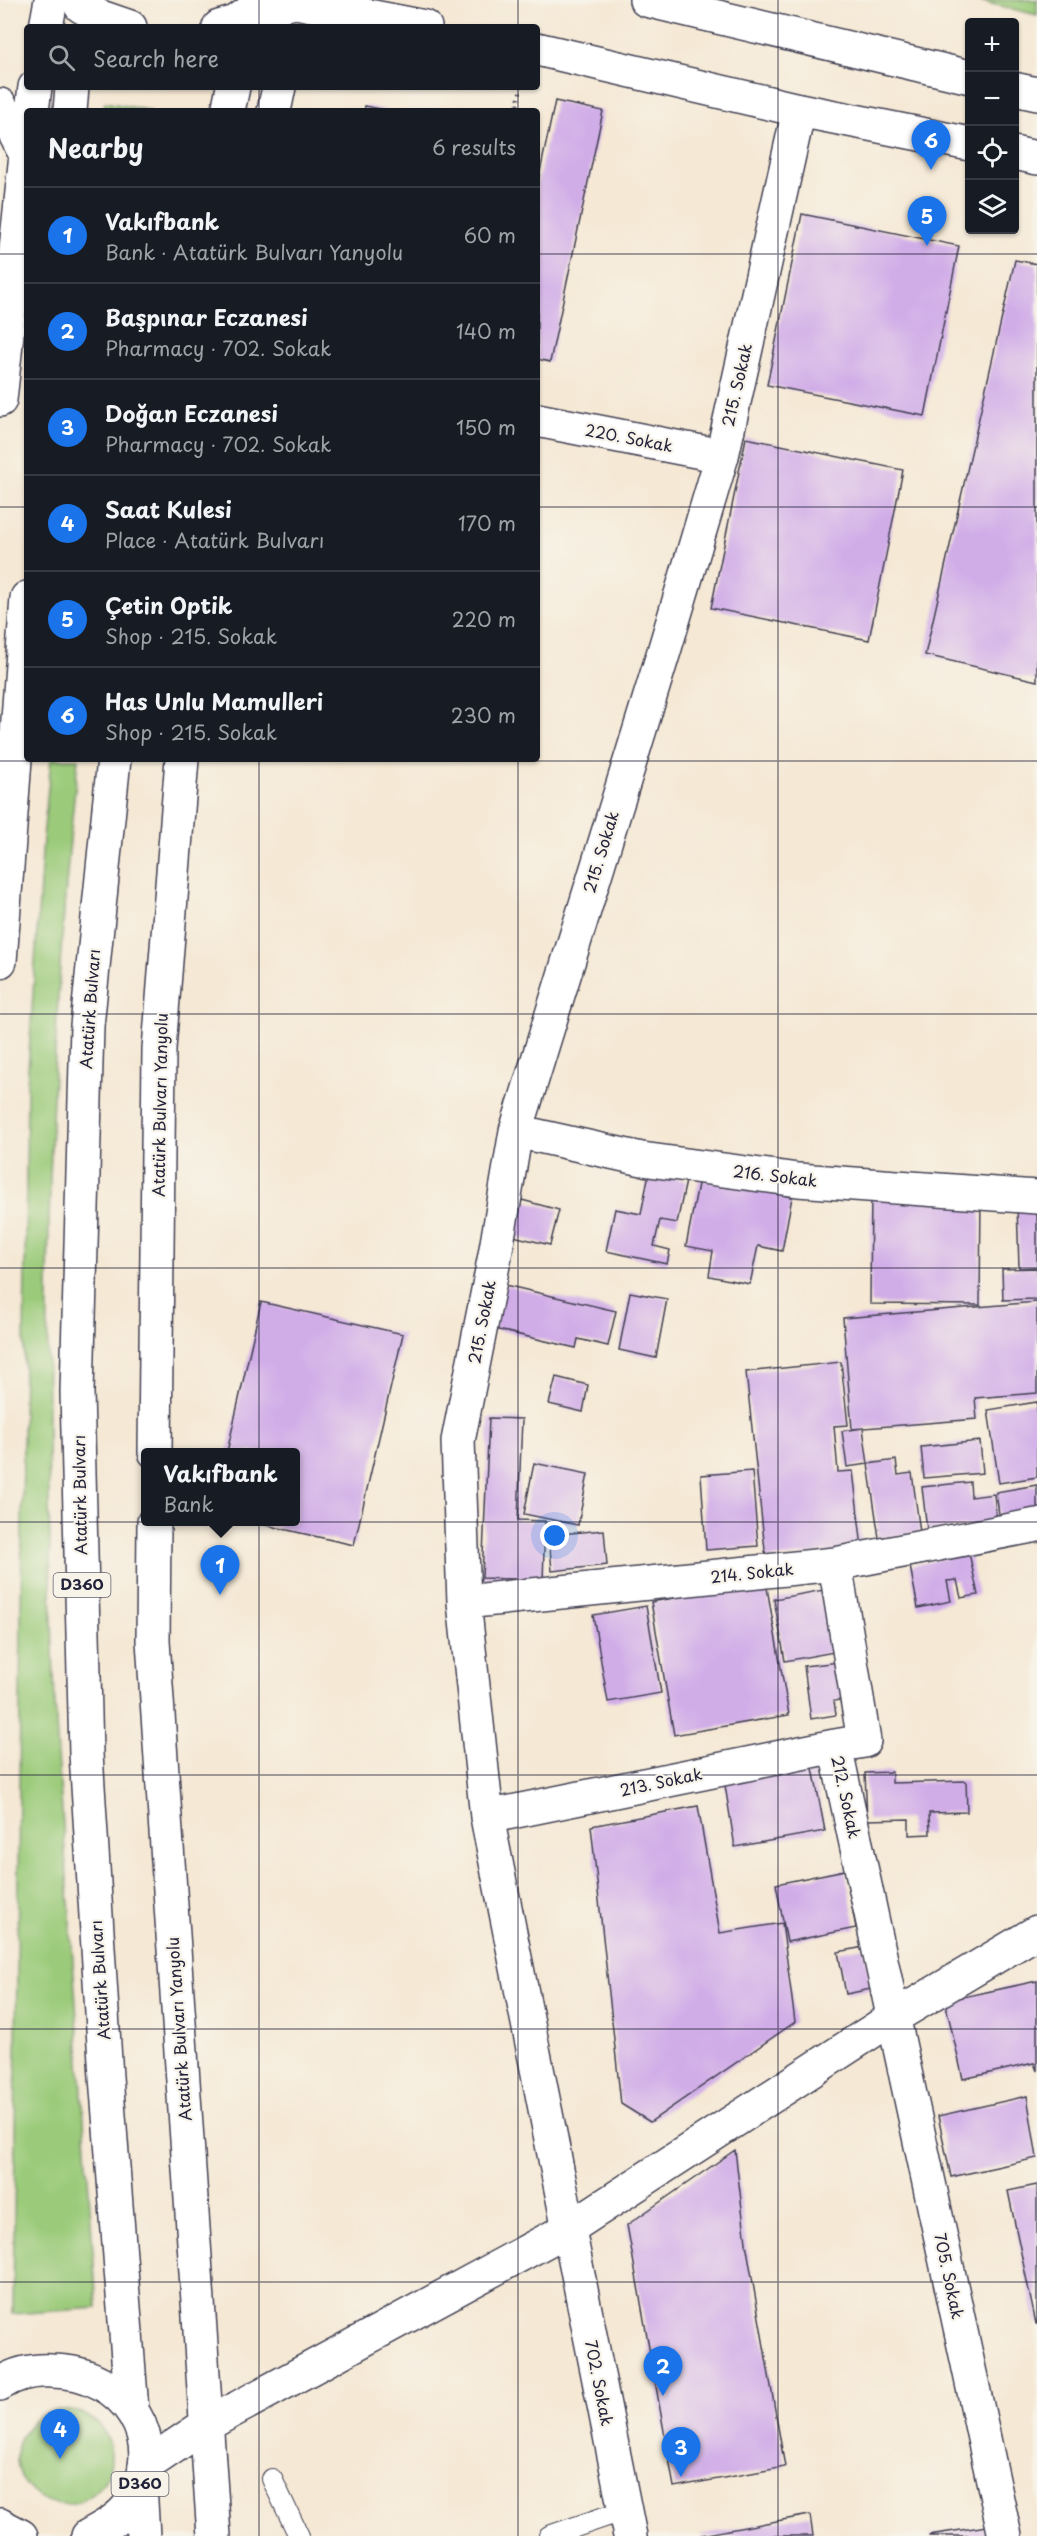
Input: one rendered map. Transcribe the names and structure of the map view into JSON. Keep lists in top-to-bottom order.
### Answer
{
  "streets": {
    "main road": [
      "215. Sokak",
      "220. Sokak",
      "Atatürk Bulvarı",
      "Atatürk Bulvarı Yanyolu",
      "216. Sokak",
      "214. Sokak",
      "D360",
      "213. Sokak",
      "212. Sokak",
      "705. Sokak",
      "702. Sokak"
    ]
  },
  "crossings": [
    ["215. Sokak", "220. Sokak"],
    ["215. Sokak", "216. Sokak"],
    ["215. Sokak", "214. Sokak"],
    ["215. Sokak", "213. Sokak"],
    ["215. Sokak", "702. Sokak"],
    ["Atatürk Bulvarı", "D360"],
    ["214. Sokak", "212. Sokak"],
    ["213. Sokak", "212. Sokak"],
    ["213. Sokak", "702. Sokak"],
    ["212. Sokak", "705. Sokak"]
  ],
  "page": {
    "map_buttons": ["+", "−"],
    "search": "Search here",
    "heading": ["Nearby", "6 results"],
    "pins": [
      "6",
      "5",
      "1",
      "2",
      "4",
      "3"
    ],
    "list": [
      {
        "mark": "1",
        "name": "Vakıfbank",
        "note": "Bank · Atatürk Bulvarı Yanyolu",
        "value": "60 m"
      },
      {
        "mark": "2",
        "name": "Başpınar Eczanesi",
        "note": "Pharmacy · 702. Sokak",
        "value": "140 m"
      },
      {
        "mark": "3",
        "name": "Doğan Eczanesi",
        "note": "Pharmacy · 702. Sokak",
        "value": "150 m"
      },
      {
        "mark": "4",
        "name": "Saat Kulesi",
        "note": "Place · Atatürk Bulvarı",
        "value": "170 m"
      },
      {
        "mark": "5",
        "name": "Çetin Optik",
        "note": "Shop · 215. Sokak",
        "value": "220 m"
      },
      {
        "mark": "6",
        "name": "Has Unlu Mamulleri",
        "note": "Shop · 215. Sokak",
        "value": "230 m"
      }
    ],
    "popup": ["Vakıfbank", "Bank"]
  }
}
